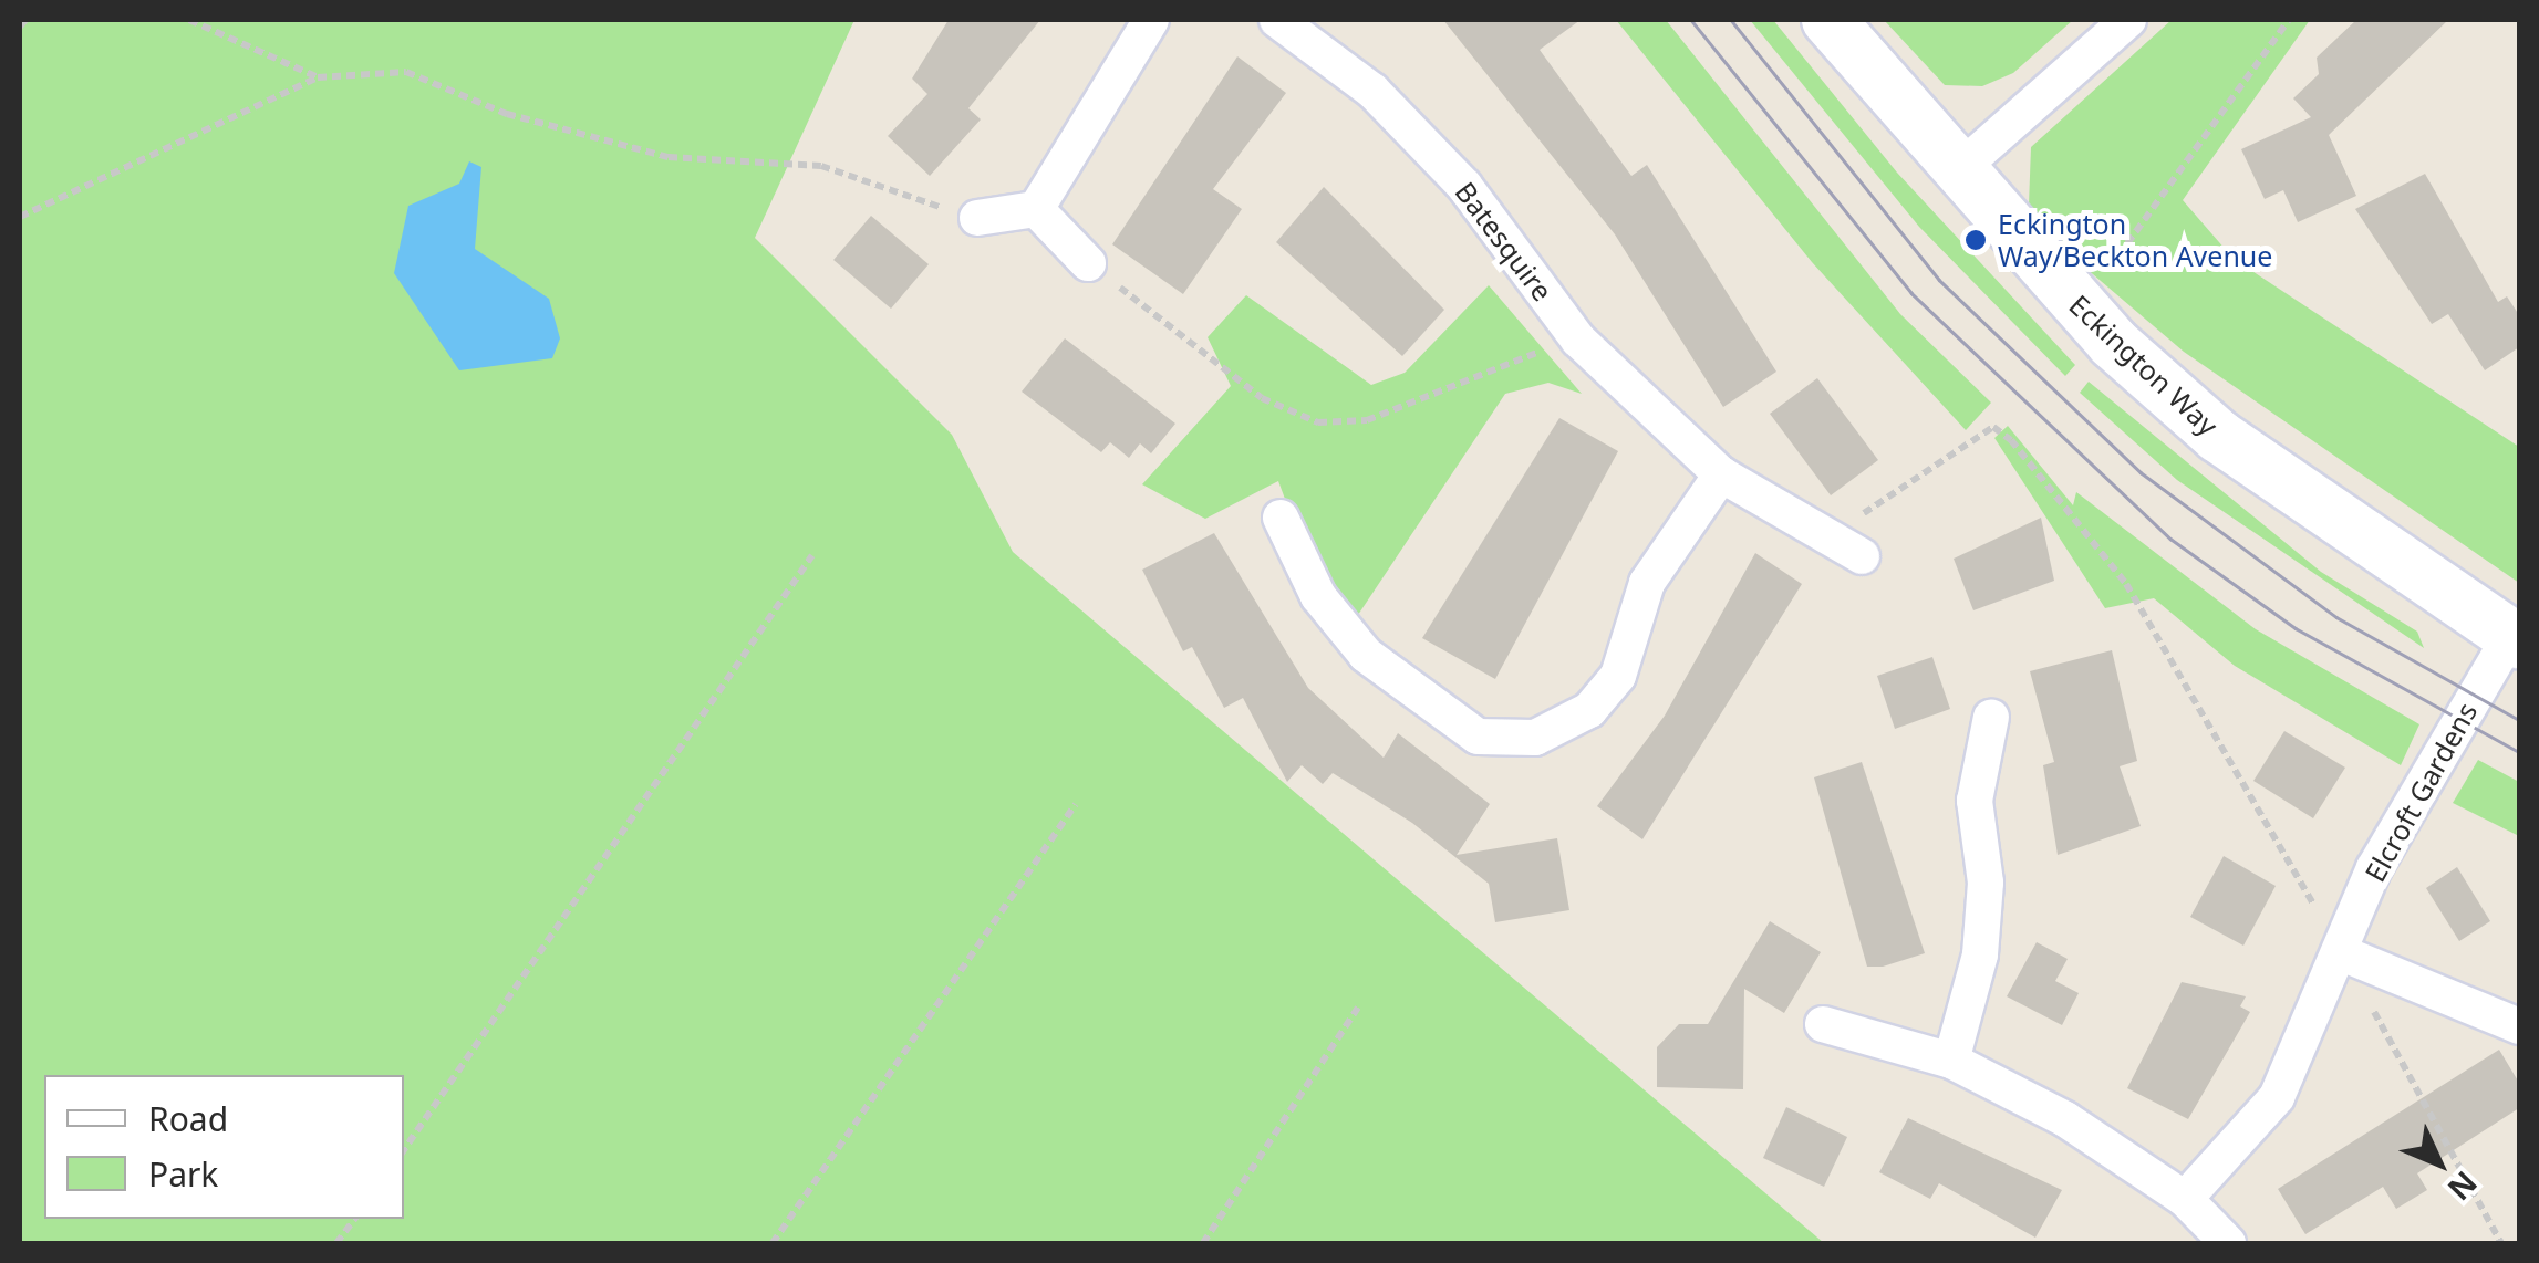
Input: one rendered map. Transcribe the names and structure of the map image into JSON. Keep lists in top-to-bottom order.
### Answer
{
  "streets": {
    "main road": ["Eckington Way"],
    "street": ["Batesquire", "Elcroft Gardens"]
  },
  "crossings": [
    ["Eckington Way", "Elcroft Gardens"]
  ],
  "places": ["Eckington Way/Beckton Avenue"],
  "legend": ["Road", "Park"],
  "north": "bottom right"
}
